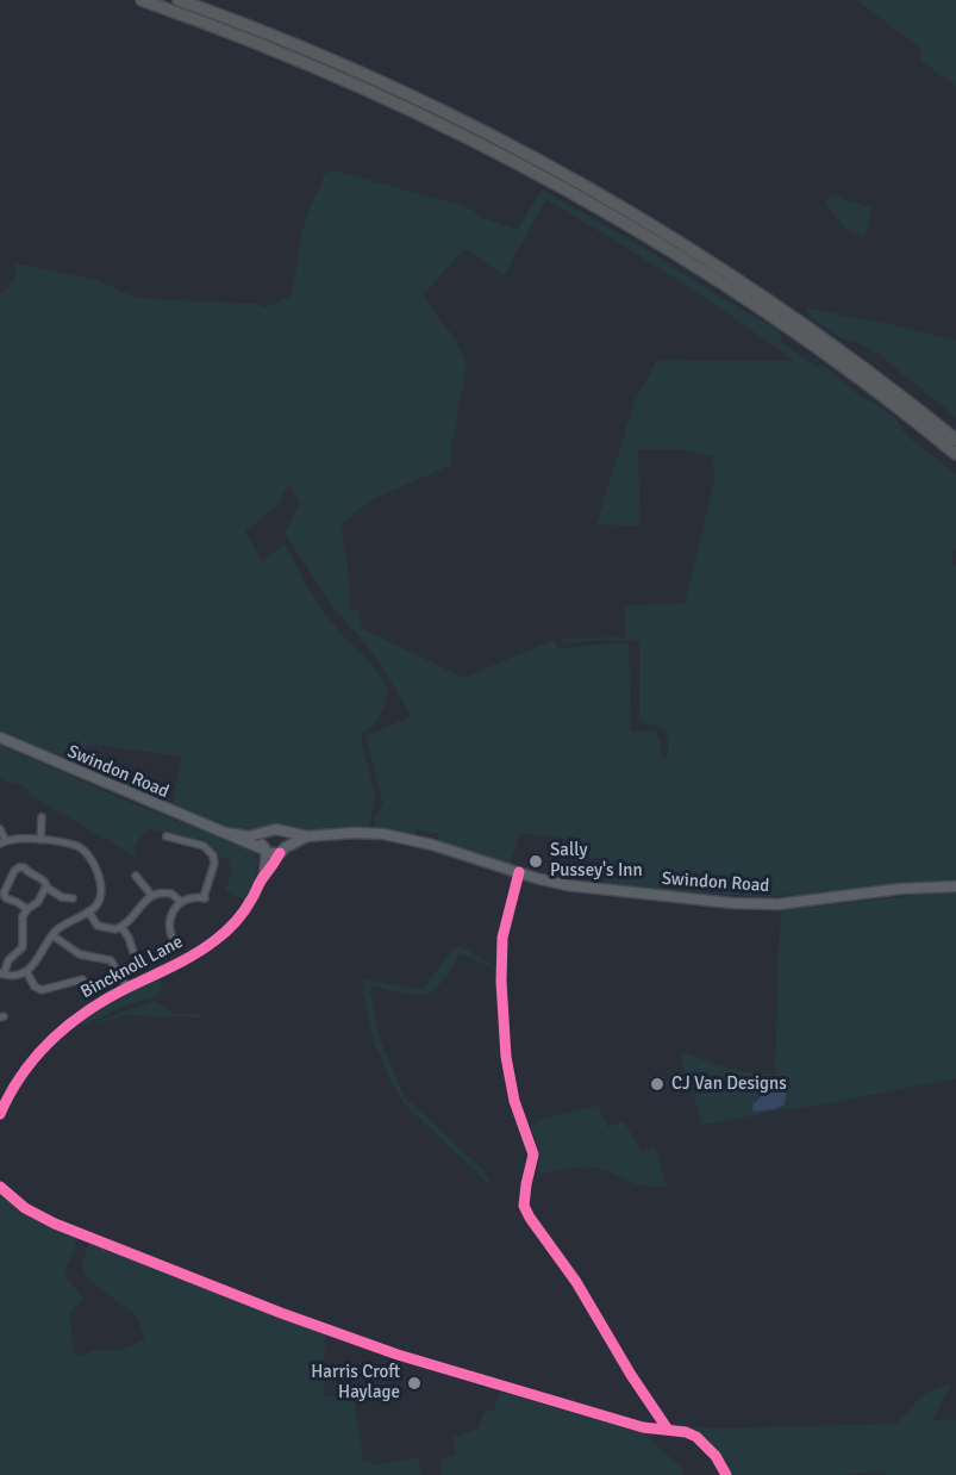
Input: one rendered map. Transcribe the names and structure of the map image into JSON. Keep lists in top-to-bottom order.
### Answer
{
  "streets": {
    "main road": ["Swindon Road"],
    "street": ["Bincknoll Lane"]
  },
  "crossings": [
    ["Swindon Road", "Bincknoll Lane"]
  ],
  "places": ["Sally Pussey's Inn", "CJ Van Designs", "Harris Croft Haylage"]
}
